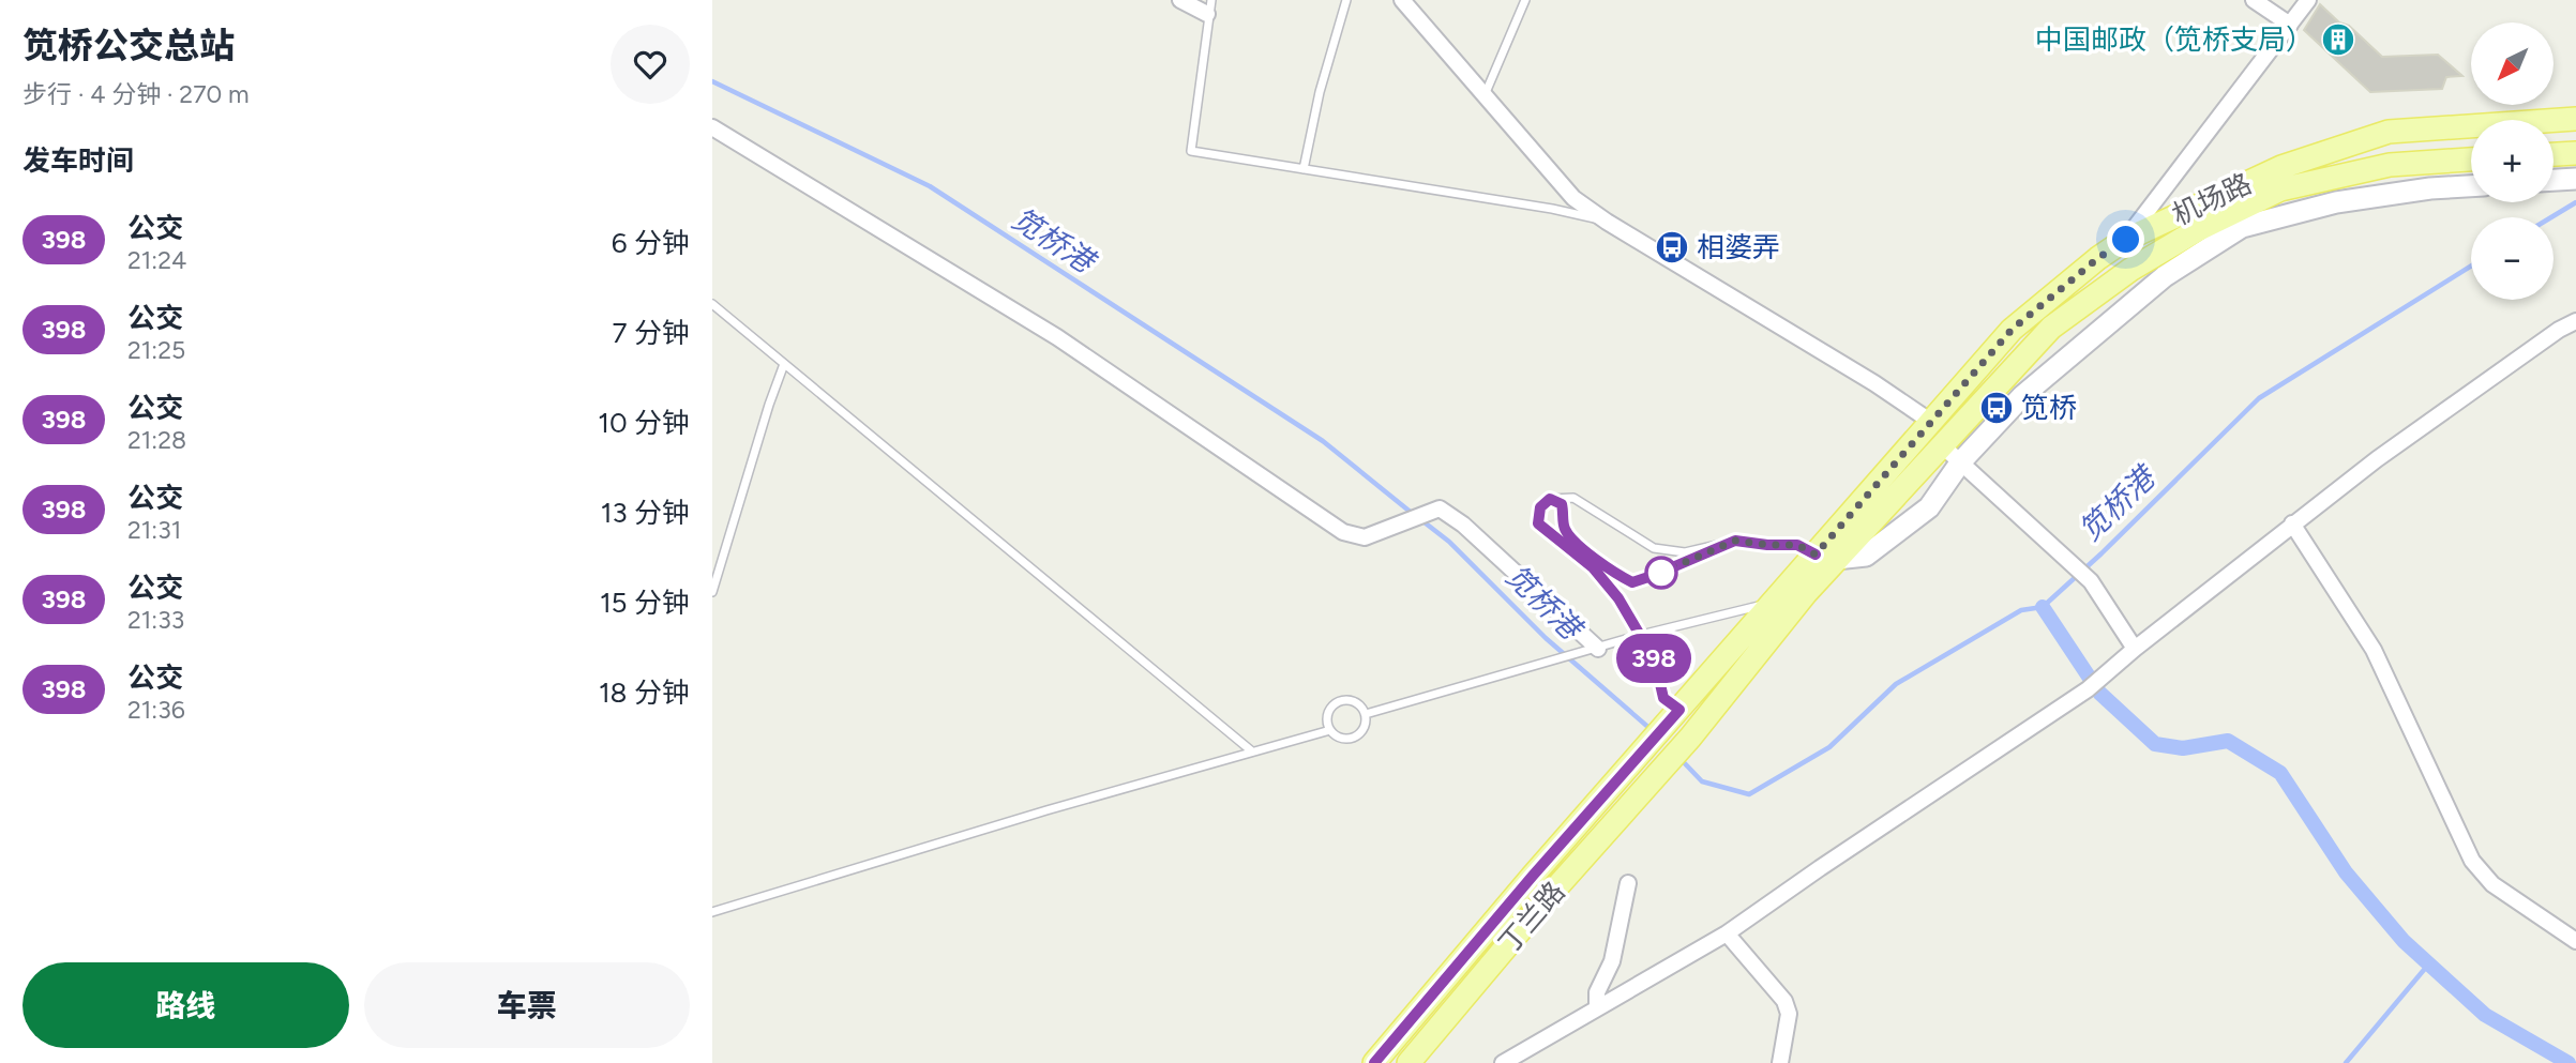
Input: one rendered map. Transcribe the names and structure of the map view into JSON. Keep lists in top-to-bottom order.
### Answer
{
  "streets": {
    "main road": ["机场路", "丁兰路"]
  },
  "crossings": [
    ["机场路", "丁兰路"]
  ],
  "water": ["笕桥港"],
  "places": {
    "building": ["中国邮政（笕桥支局）"],
    "bus stop": ["相婆弄", "笕桥"]
  },
  "lines": ["bus line 398"],
  "north": "bottom left",
  "page": {
    "heading": [
      ["笕桥公交总站", "步行 · 4 分钟 · 270 m"],
      "发车时间"
    ],
    "on_map": "398",
    "map_buttons": ["+", "−"],
    "list": [
      {
        "mark": "398",
        "name": "公交",
        "note": "21:24",
        "value": "6 分钟"
      },
      {
        "mark": "398",
        "name": "公交",
        "note": "21:25",
        "value": "7 分钟"
      },
      {
        "mark": "398",
        "name": "公交",
        "note": "21:28",
        "value": "10 分钟"
      },
      {
        "mark": "398",
        "name": "公交",
        "note": "21:31",
        "value": "13 分钟"
      },
      {
        "mark": "398",
        "name": "公交",
        "note": "21:33",
        "value": "15 分钟"
      },
      {
        "mark": "398",
        "name": "公交",
        "note": "21:36",
        "value": "18 分钟"
      }
    ],
    "buttons": ["路线", "车票"]
  }
}
